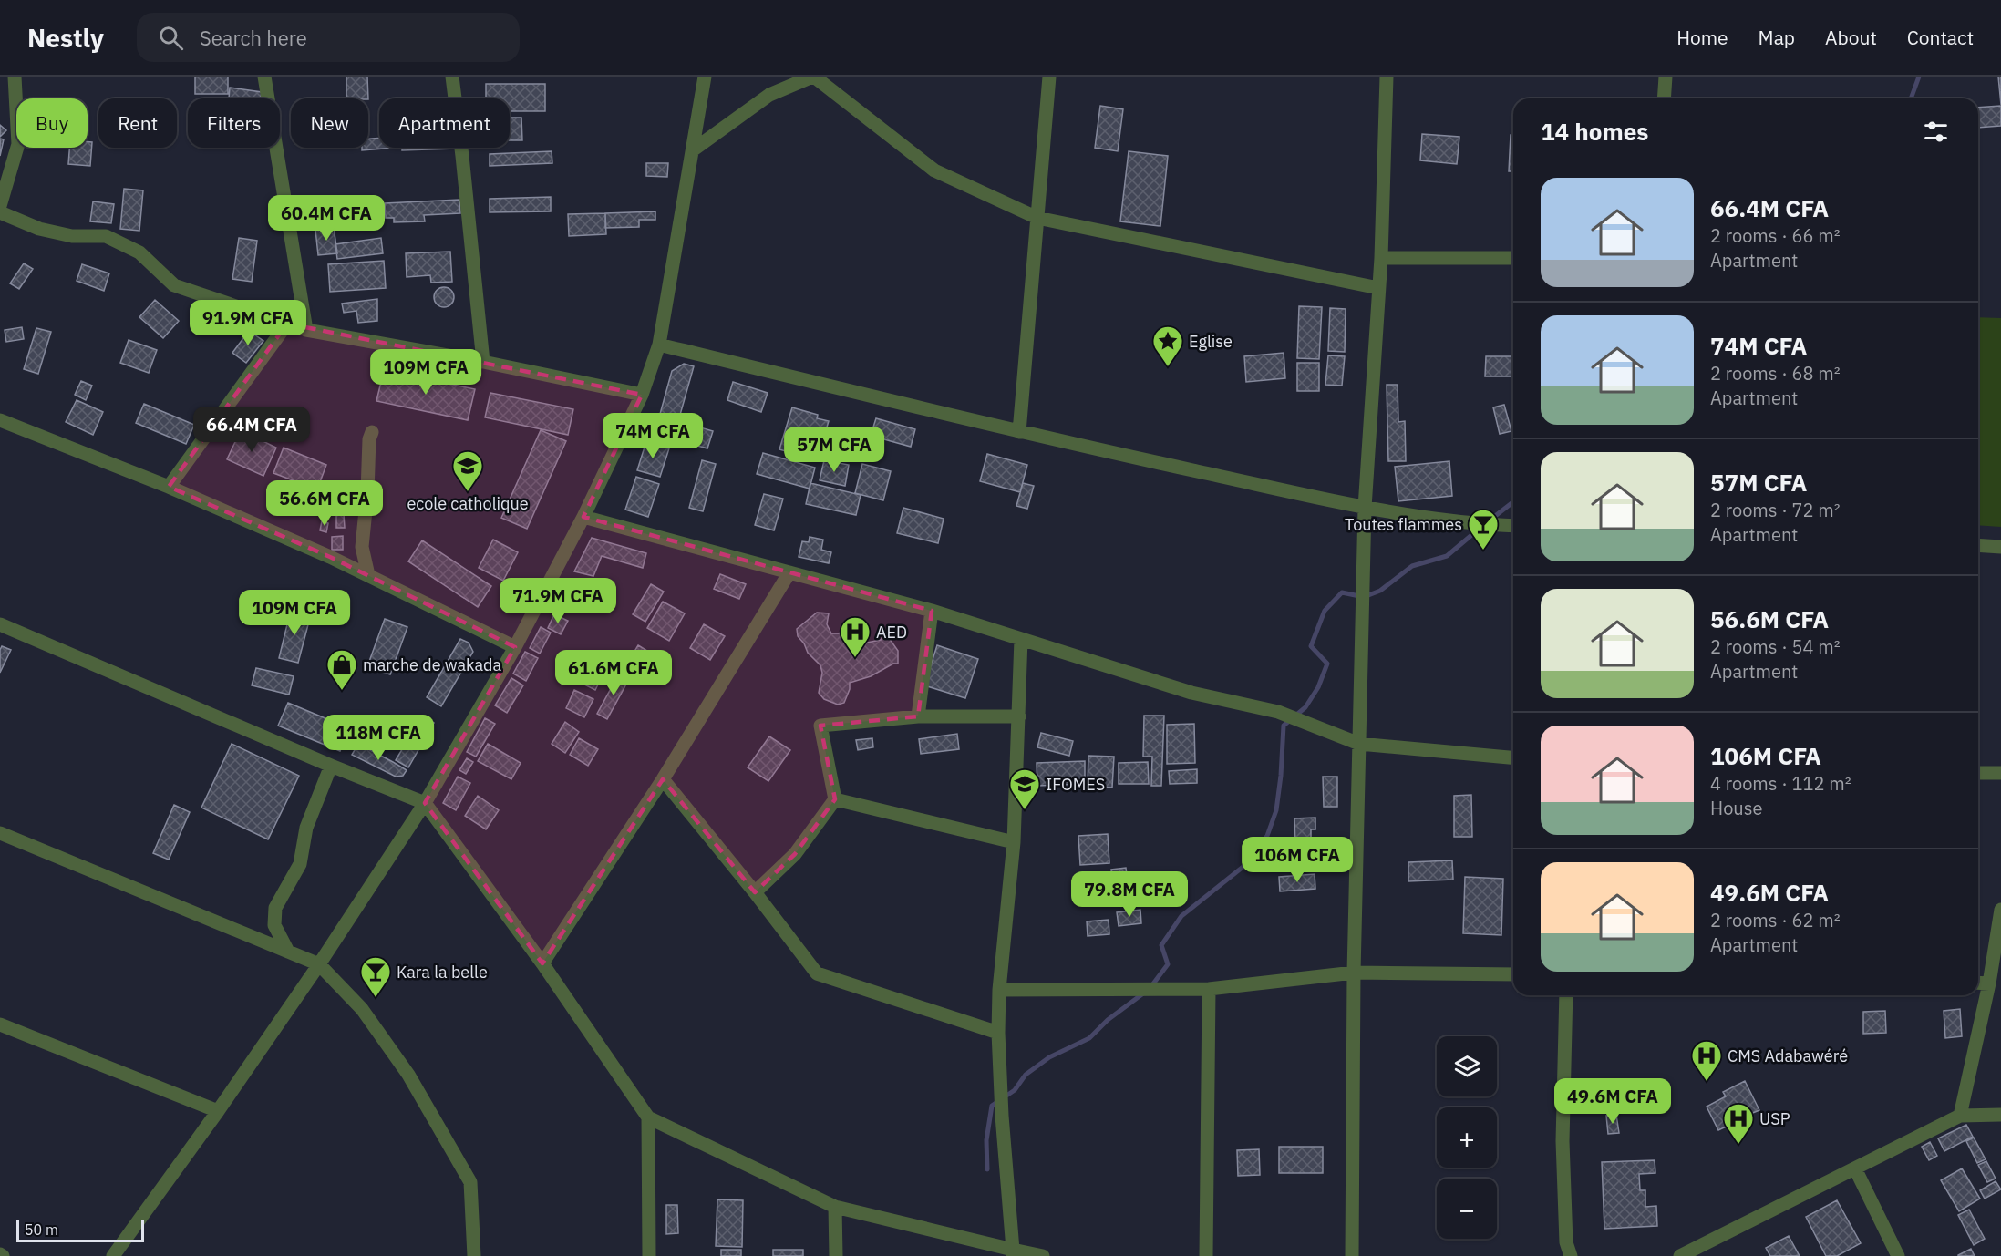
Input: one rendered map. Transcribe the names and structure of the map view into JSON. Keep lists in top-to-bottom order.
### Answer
{
  "places": {
    "place": ["Eglise"],
    "school or university": ["ecole catholique", "IFOMES"],
    "bar": ["Toutes flammes", "Kara la belle"],
    "hospital": ["AED", "CMS Adabawéré", "USP"],
    "shop": ["marche de wakada"]
  },
  "scale_bar": "50 m",
  "page": {
    "header": "Nestly",
    "search": "Search here",
    "nav": [
      "Home",
      "Map",
      "About",
      "Contact"
    ],
    "chip": [
      "Buy",
      "Rent",
      "Filters",
      "New",
      "Apartment"
    ],
    "heading": "14 homes",
    "list": [
      {
        "name": "66.4M CFA",
        "note": "2 rooms · 66 m² · Apartment"
      },
      {
        "name": "74M CFA",
        "note": "2 rooms · 68 m² · Apartment"
      },
      {
        "name": "57M CFA",
        "note": "2 rooms · 72 m² · Apartment"
      },
      {
        "name": "56.6M CFA",
        "note": "2 rooms · 54 m² · Apartment"
      },
      {
        "name": "106M CFA",
        "note": "4 rooms · 112 m² · House"
      },
      {
        "name": "49.6M CFA",
        "note": "2 rooms · 62 m² · Apartment"
      }
    ],
    "price": [
      "60.4M CFA",
      "91.9M CFA",
      "109M CFA",
      "66.4M CFA",
      "74M CFA",
      "57M CFA",
      "56.6M CFA",
      "71.9M CFA",
      "109M CFA",
      "61.6M CFA",
      "118M CFA",
      "106M CFA",
      "79.8M CFA",
      "49.6M CFA"
    ],
    "map_buttons": ["+", "−"],
    "scale": "50 m"
  }
}
